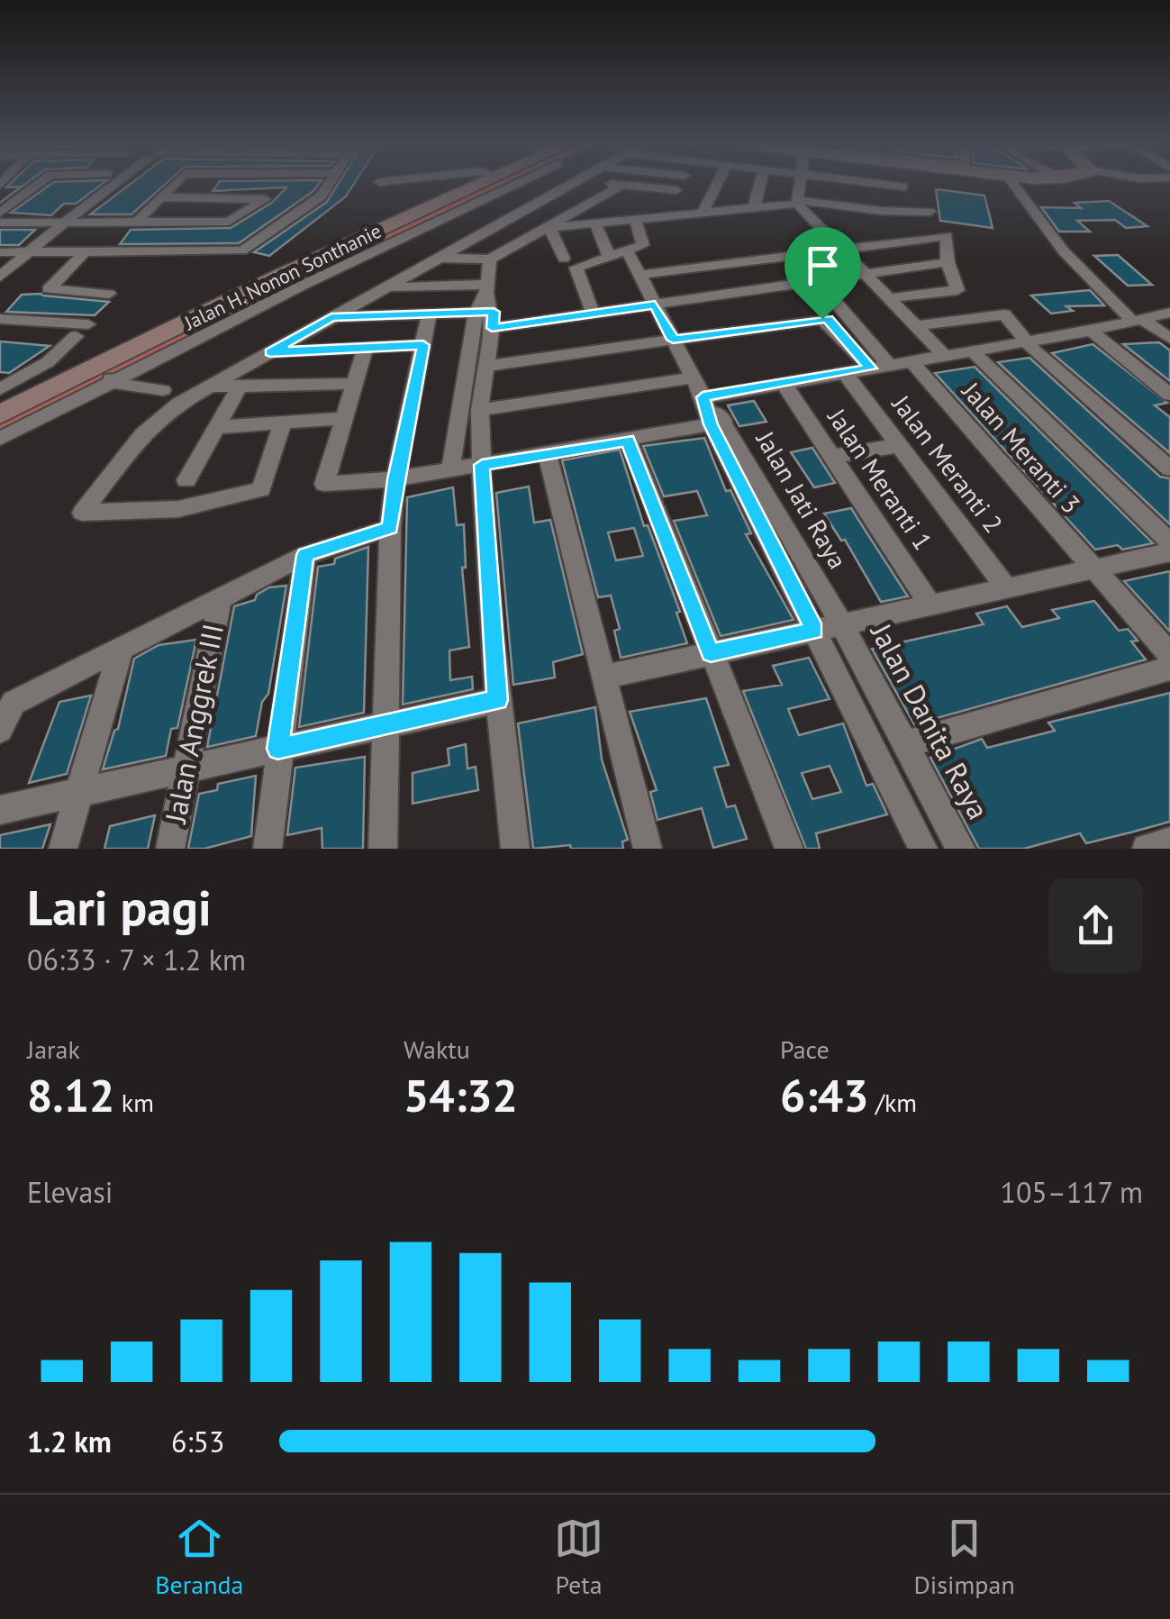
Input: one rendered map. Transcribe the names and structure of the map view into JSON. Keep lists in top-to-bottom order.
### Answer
{
  "streets": {
    "street": [
      "Jalan H. Nonon Sonthanie",
      "Jalan Meranti 3",
      "Jalan Meranti 2",
      "Jalan Meranti 1",
      "Jalan Jati Raya",
      "Jalan Danita Raya",
      "Jalan Anggrek III"
    ]
  },
  "crossings": [
    ["Jalan Jati Raya", "Jalan Danita Raya"]
  ],
  "page": {
    "heading": ["Lari pagi", "06:33 · 7 × 1.2 km"],
    "stats": [
      ["Jarak", "8.12 km"],
      ["Waktu", "54:32"],
      ["Pace", "6:43 /km"]
    ],
    "chart": ["Elevasi", "105–117 m"],
    "list": [
      {
        "name": "1.2 km",
        "note": "6:53"
      }
    ],
    "tabs": ["Beranda", "Peta", "Disimpan"]
  }
}
